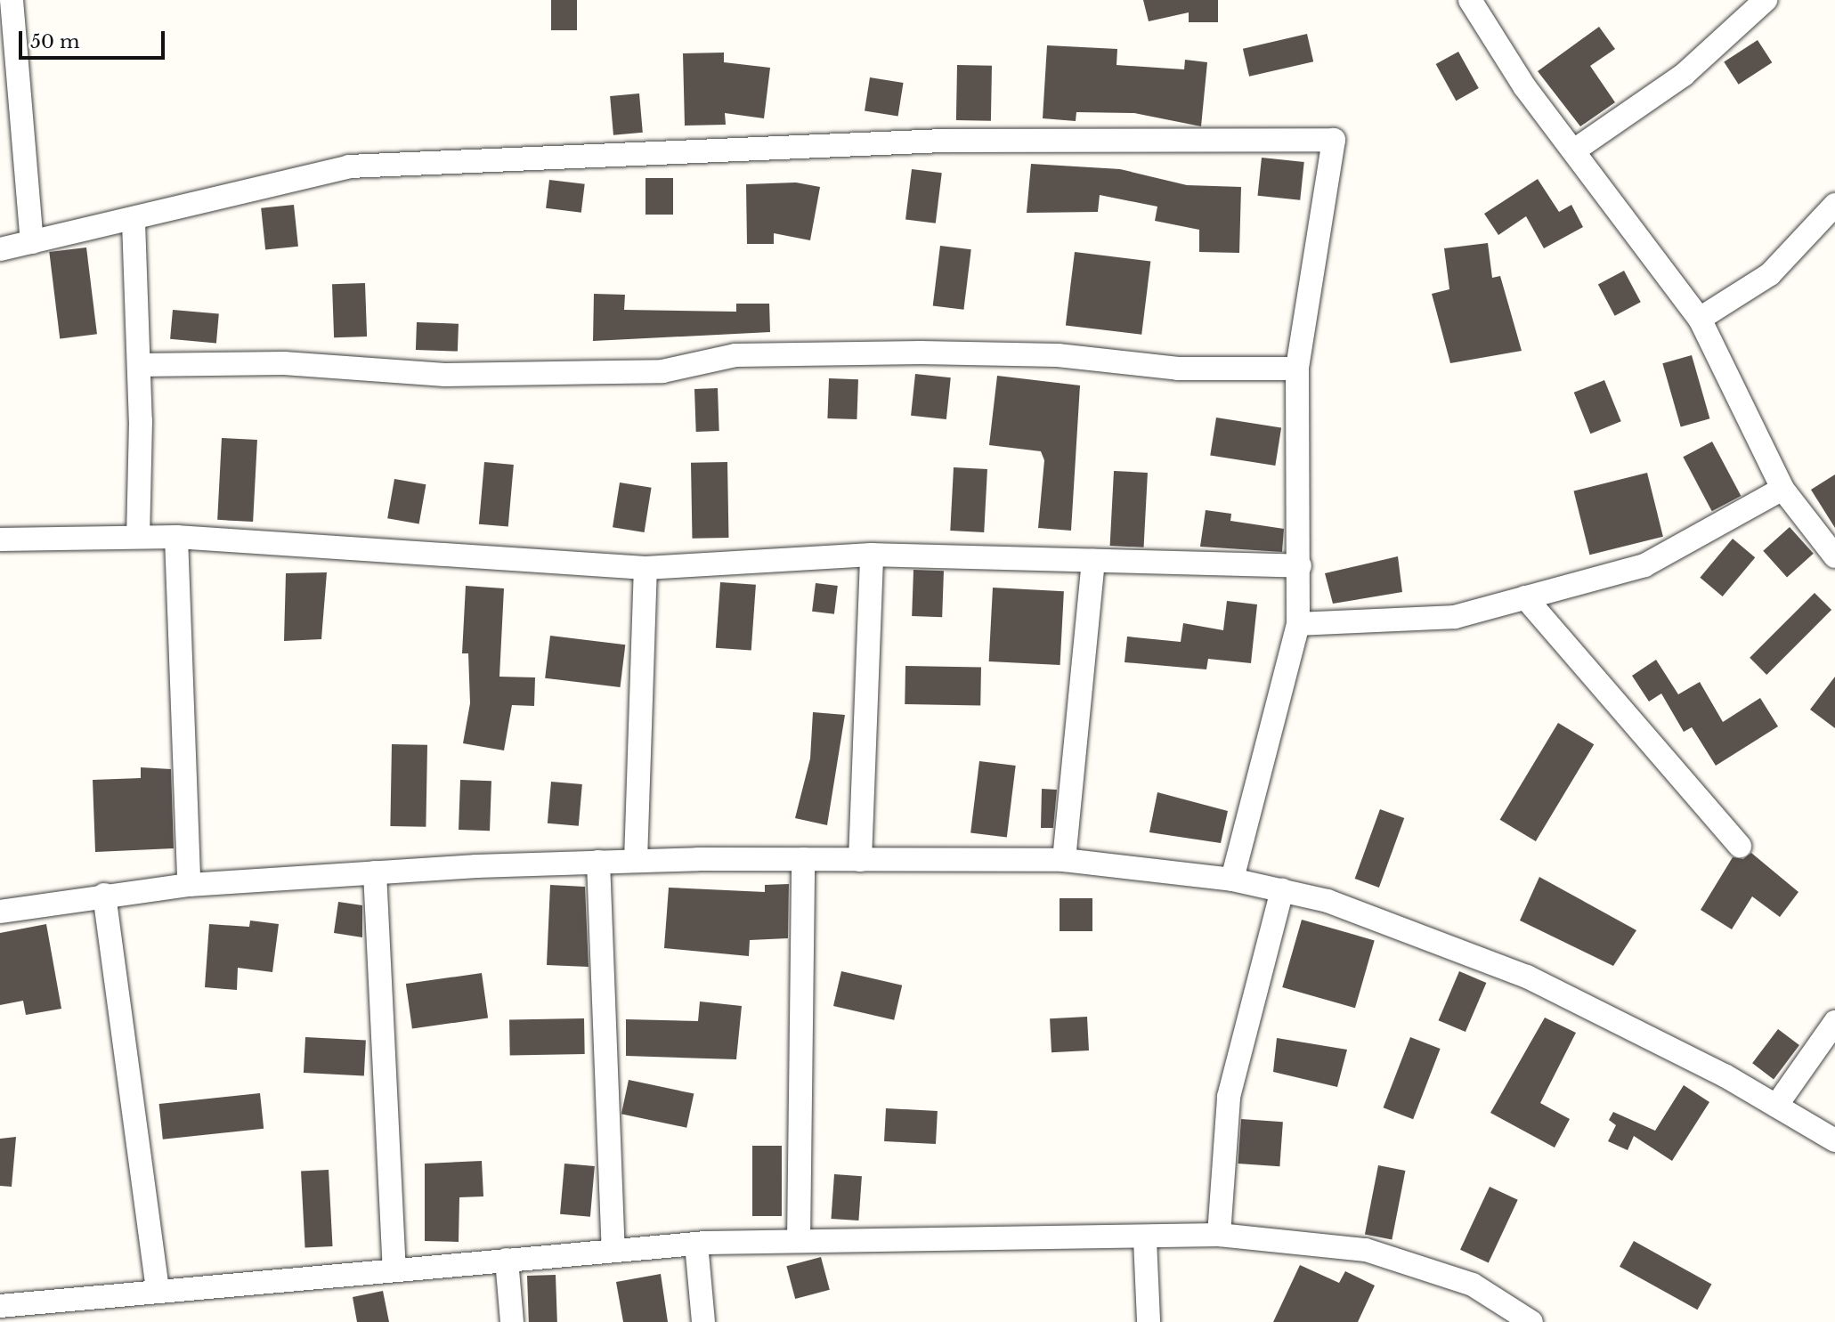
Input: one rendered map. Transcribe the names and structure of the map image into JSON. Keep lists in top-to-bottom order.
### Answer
{
  "scale_bar": "50 m"
}
